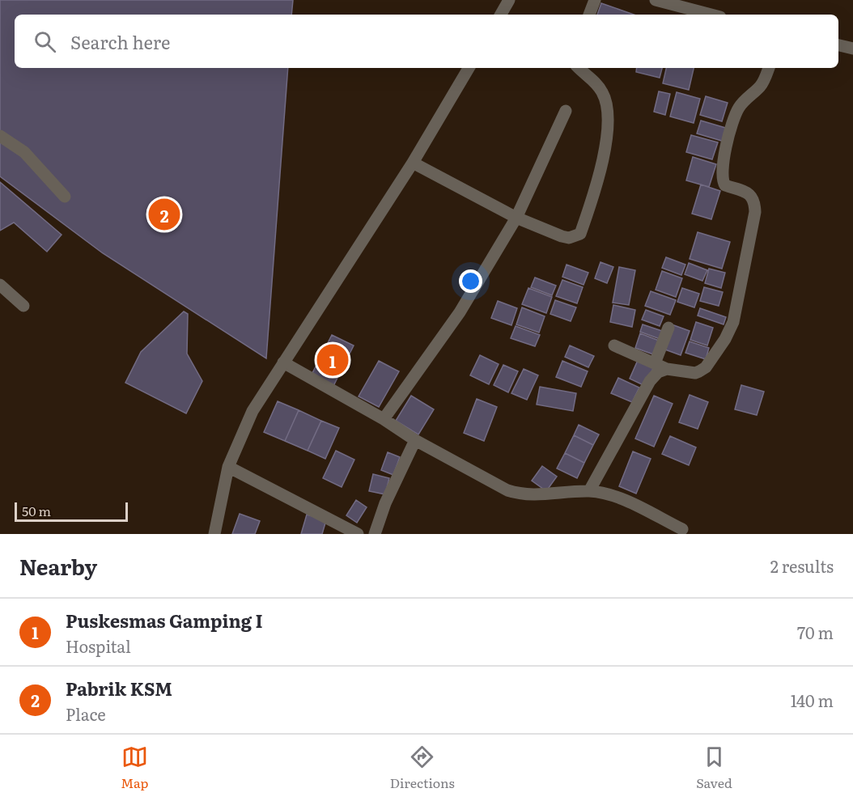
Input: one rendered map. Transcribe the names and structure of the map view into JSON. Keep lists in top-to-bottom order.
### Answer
{
  "scale_bar": "50 m",
  "page": {
    "search": "Search here",
    "pins": ["2", "1"],
    "scale": "50 m",
    "heading": ["Nearby", "2 results"],
    "list": [
      {
        "mark": "1",
        "name": "Puskesmas Gamping I",
        "note": "Hospital",
        "value": "70 m"
      },
      {
        "mark": "2",
        "name": "Pabrik KSM",
        "note": "Place",
        "value": "140 m"
      }
    ],
    "nav": ["Map", "Directions", "Saved"]
  }
}
